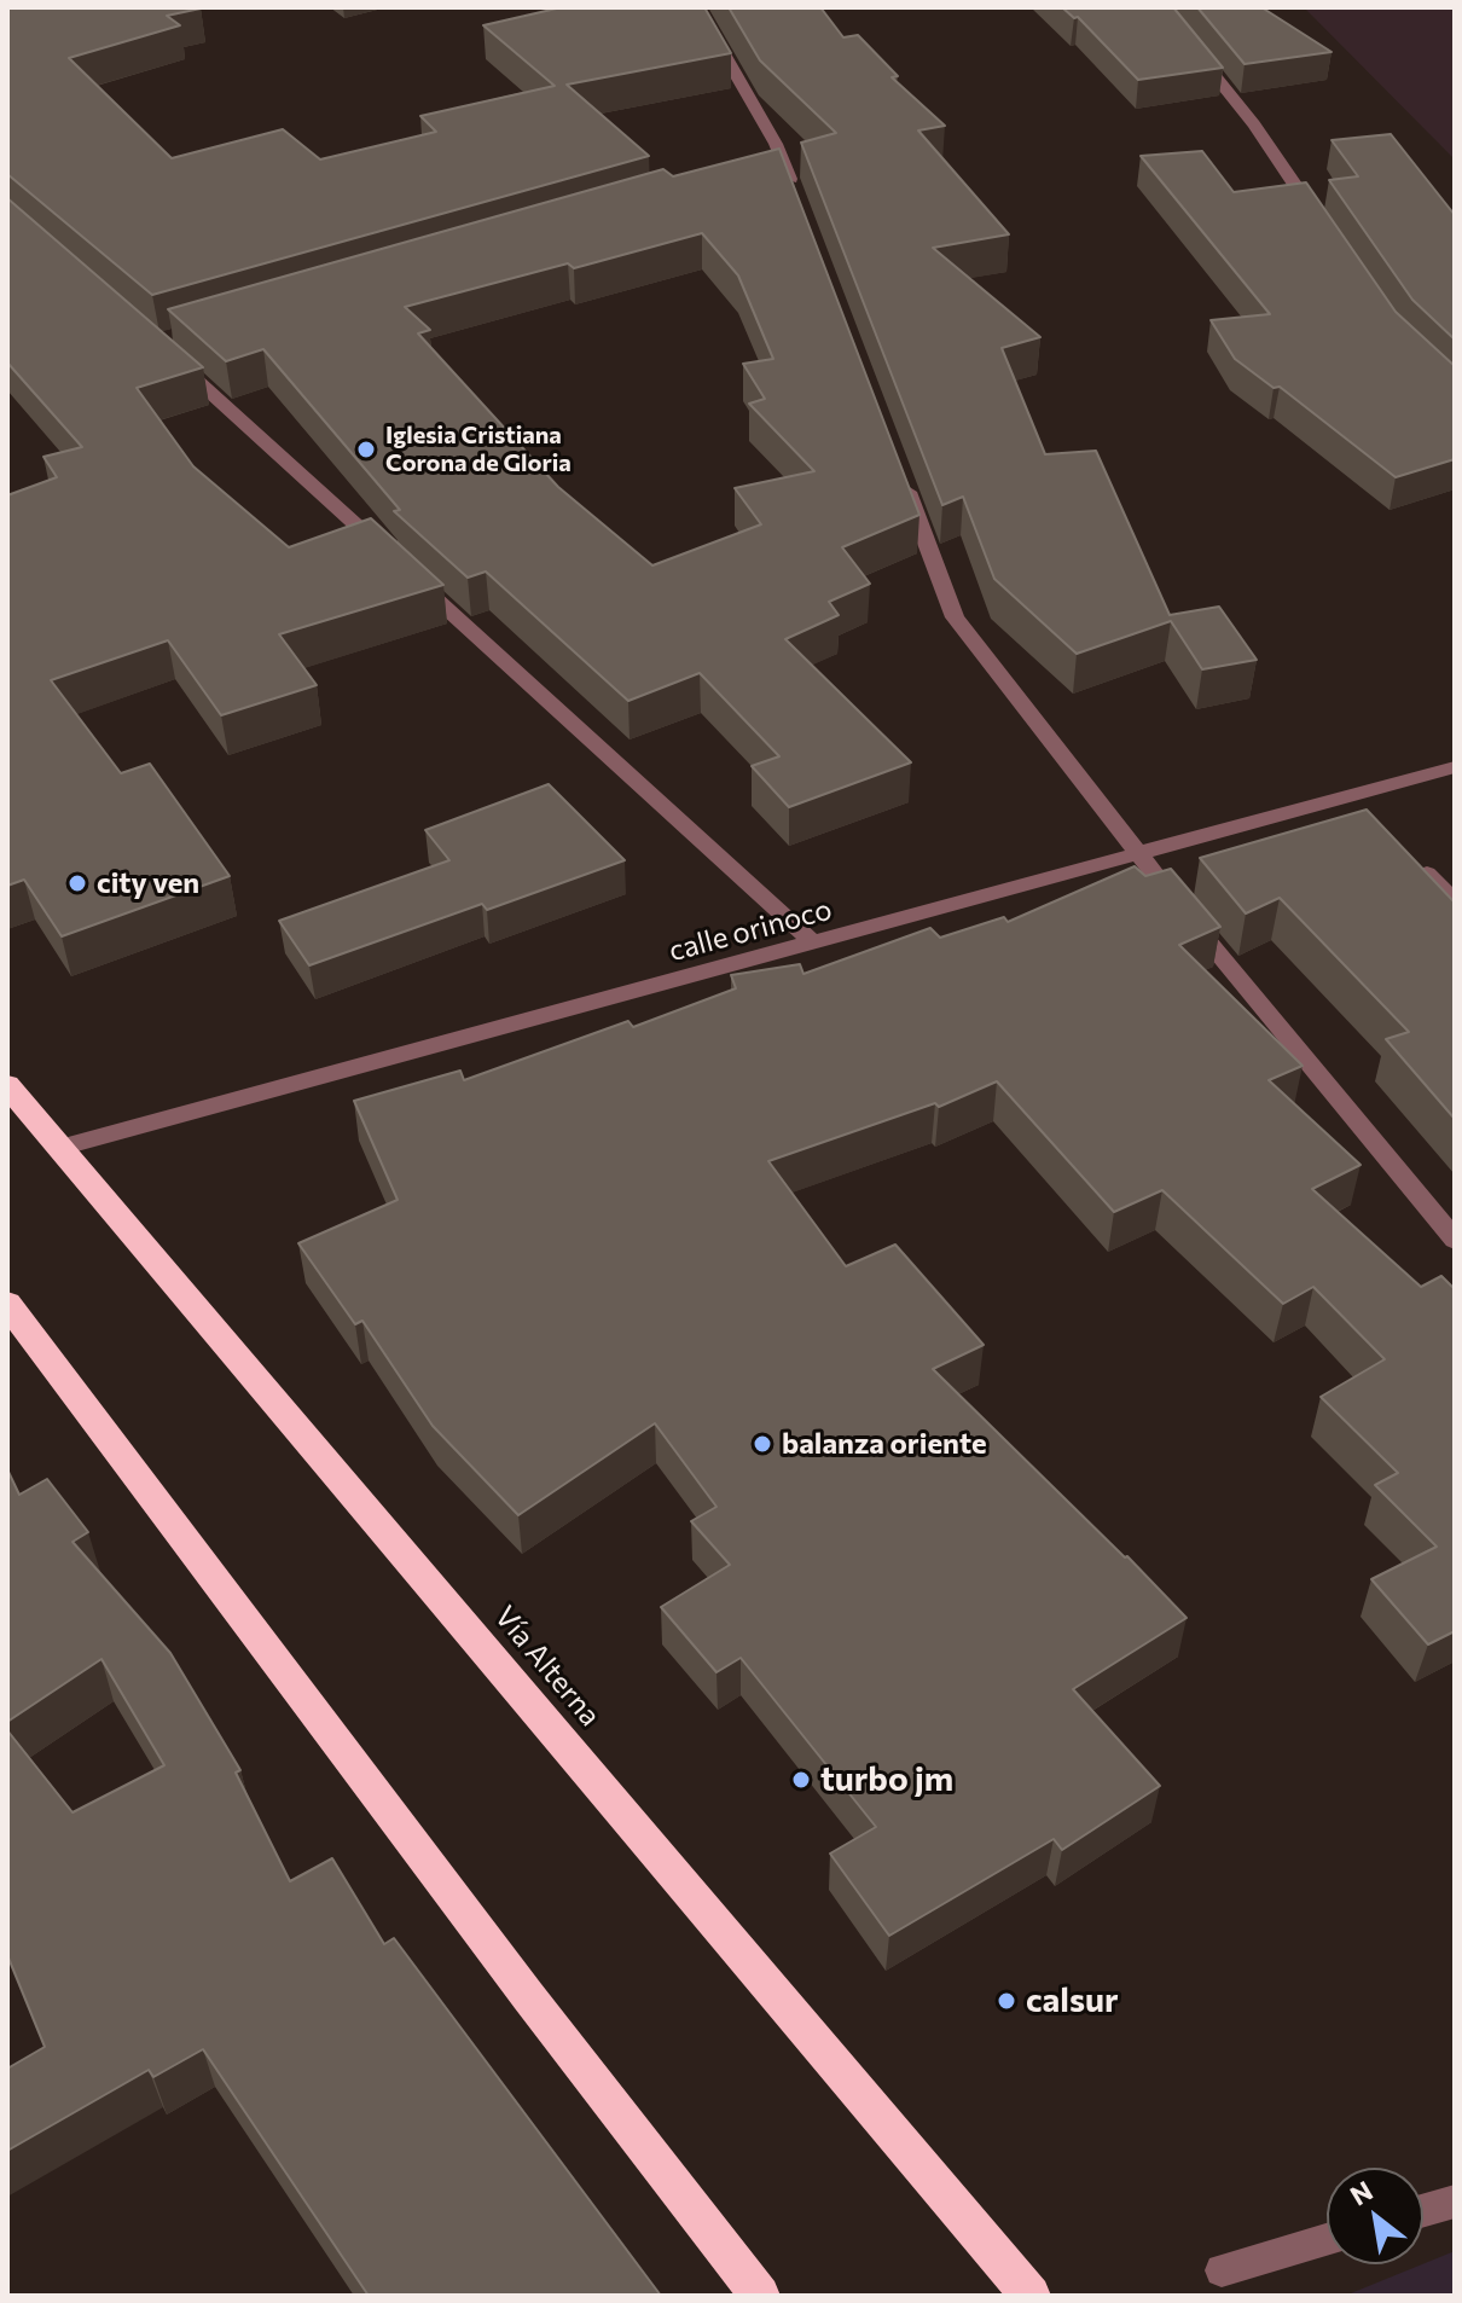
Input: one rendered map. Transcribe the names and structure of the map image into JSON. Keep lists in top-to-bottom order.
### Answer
{
  "streets": {
    "highway": ["Vía Alterna"],
    "street": ["calle orinoco"]
  },
  "crossings": [
    ["calle orinoco", "Vía Alterna"]
  ],
  "places": [
    "Iglesia Cristiana Corona de Gloria",
    "city ven",
    "balanza oriente",
    "turbo jm",
    "calsur"
  ],
  "north": "top left"
}
